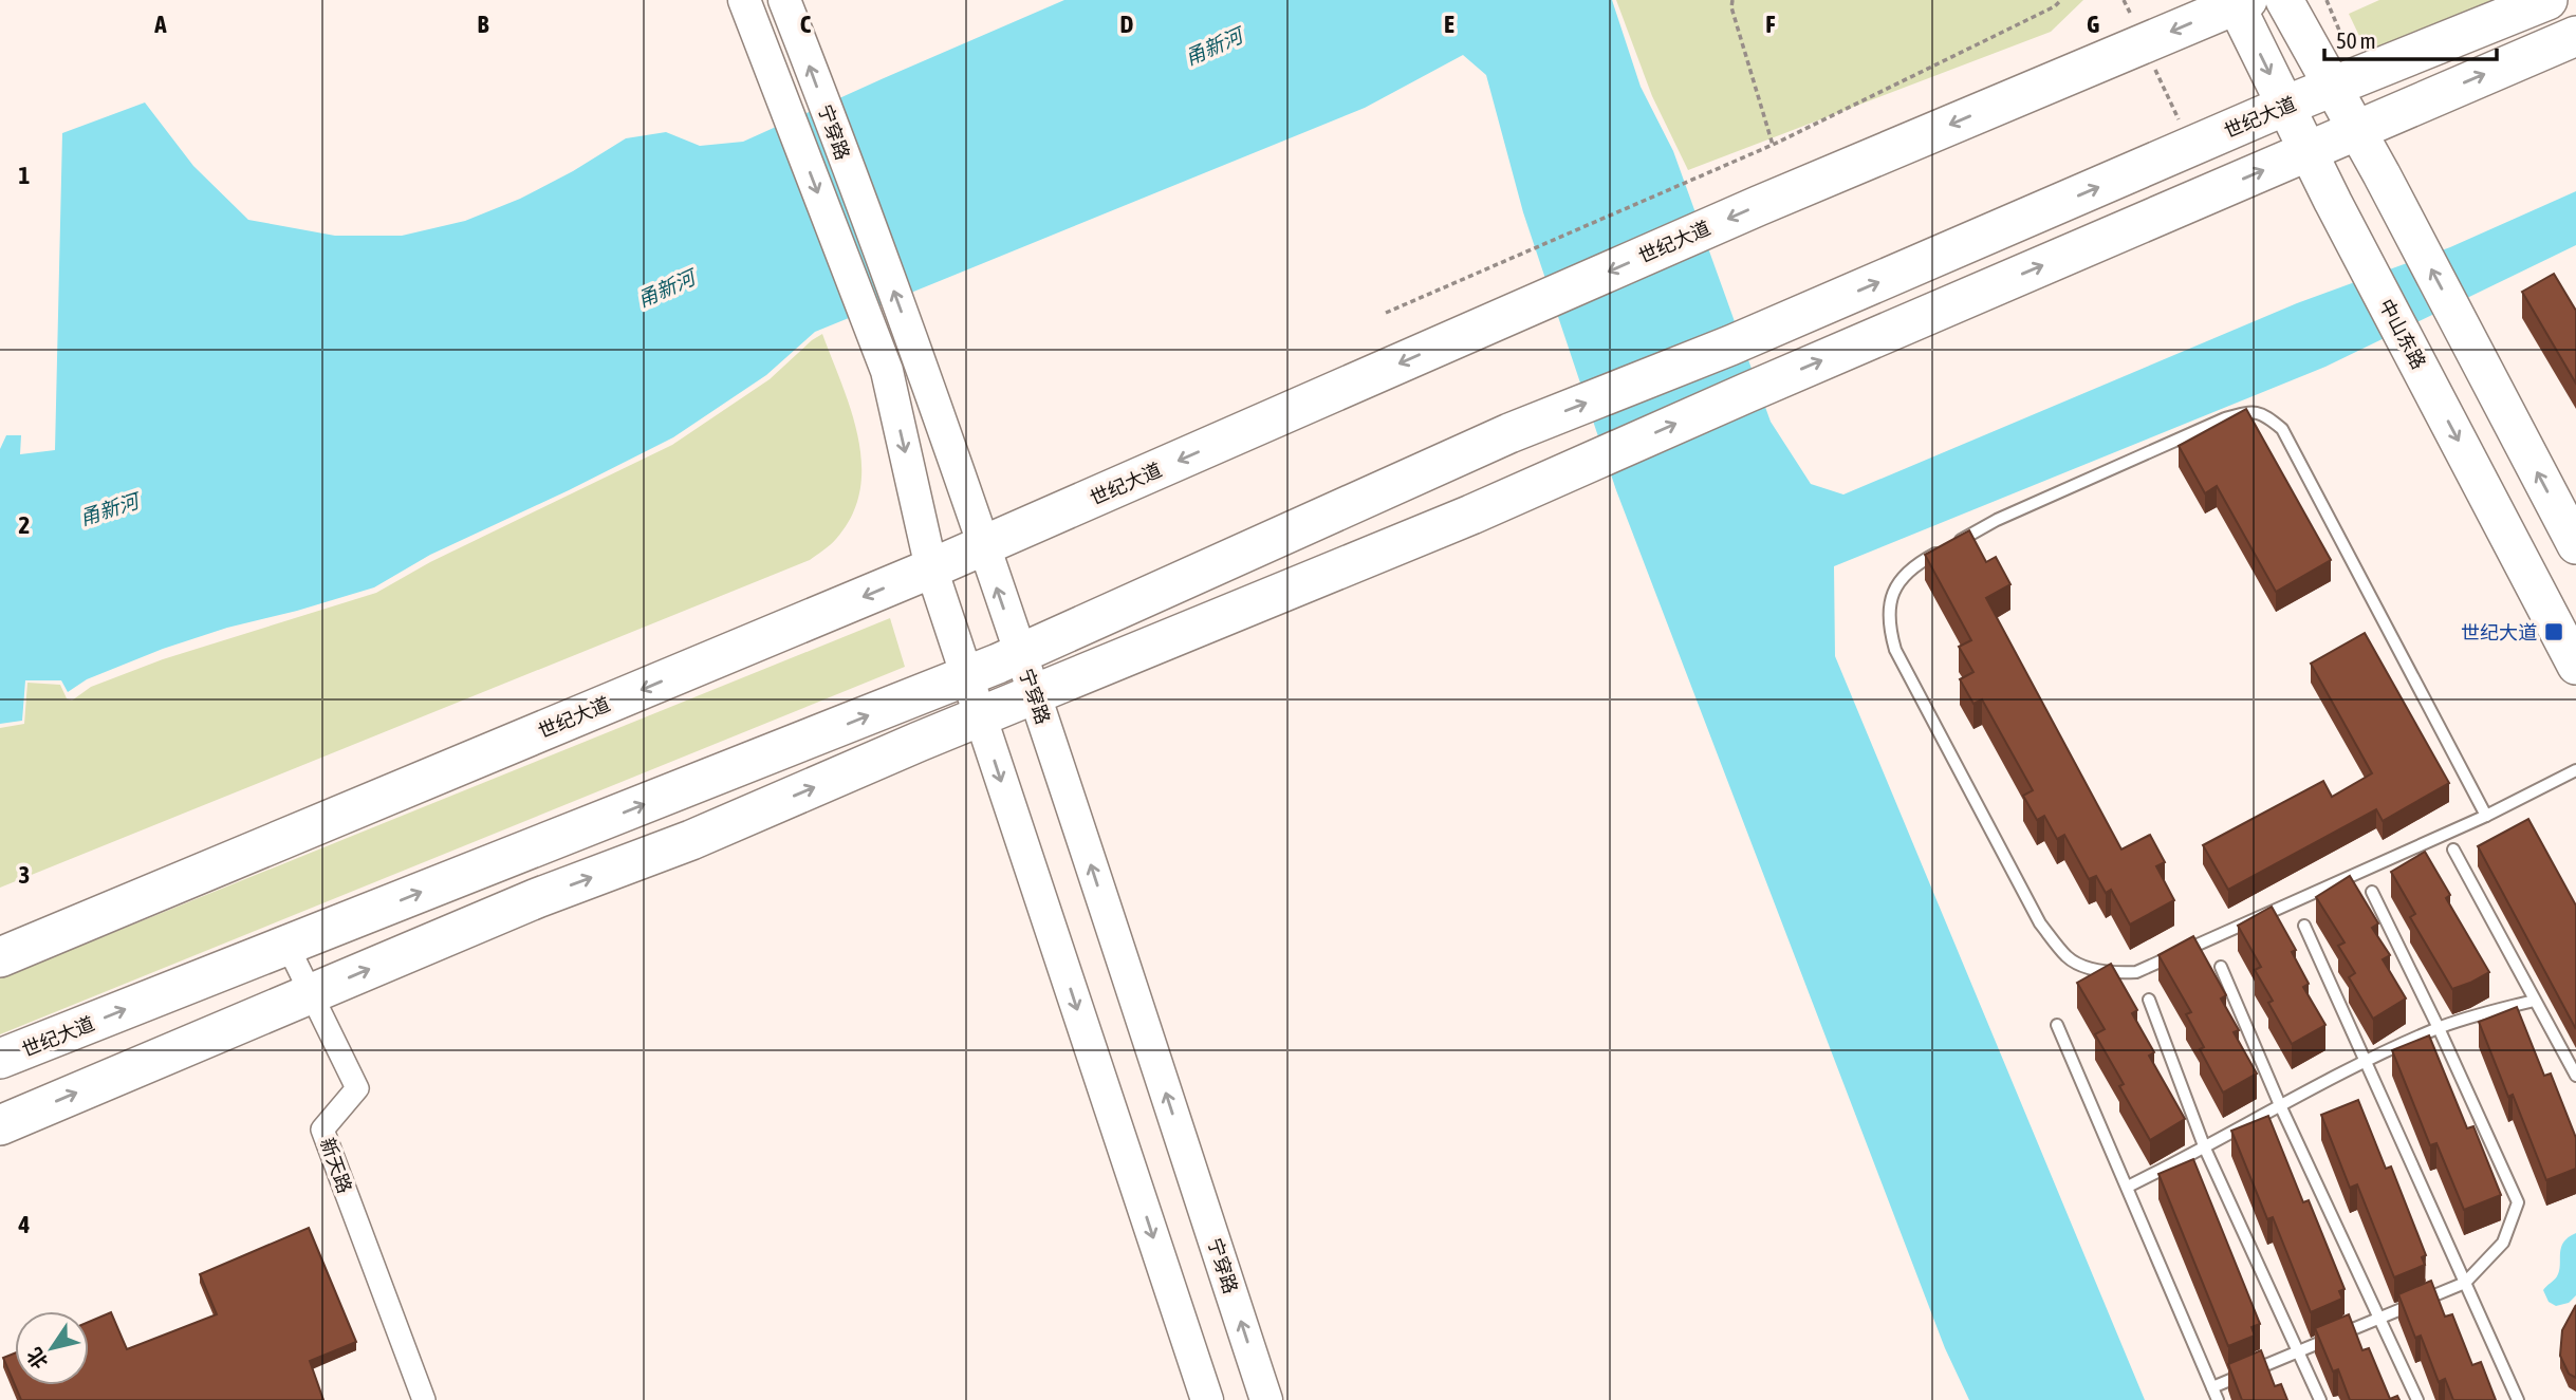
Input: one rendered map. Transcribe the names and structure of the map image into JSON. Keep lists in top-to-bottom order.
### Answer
{
  "streets": {
    "highway": ["世纪大道"],
    "main road": ["宁穿路", "中山东路"],
    "street": ["新天路"]
  },
  "crossings": [
    ["世纪大道", "宁穿路"],
    ["世纪大道", "中山东路"],
    ["世纪大道", "新天路"]
  ],
  "water": ["甬新河"],
  "places": {
    "transit": ["世纪大道"]
  },
  "scale_bar": "50 m",
  "north": "bottom left",
  "grid": {
    "columns": [
      "A",
      "B",
      "C",
      "D",
      "E",
      "F",
      "G"
    ],
    "rows": [
      "1",
      "2",
      "3",
      "4"
    ]
  }
}
